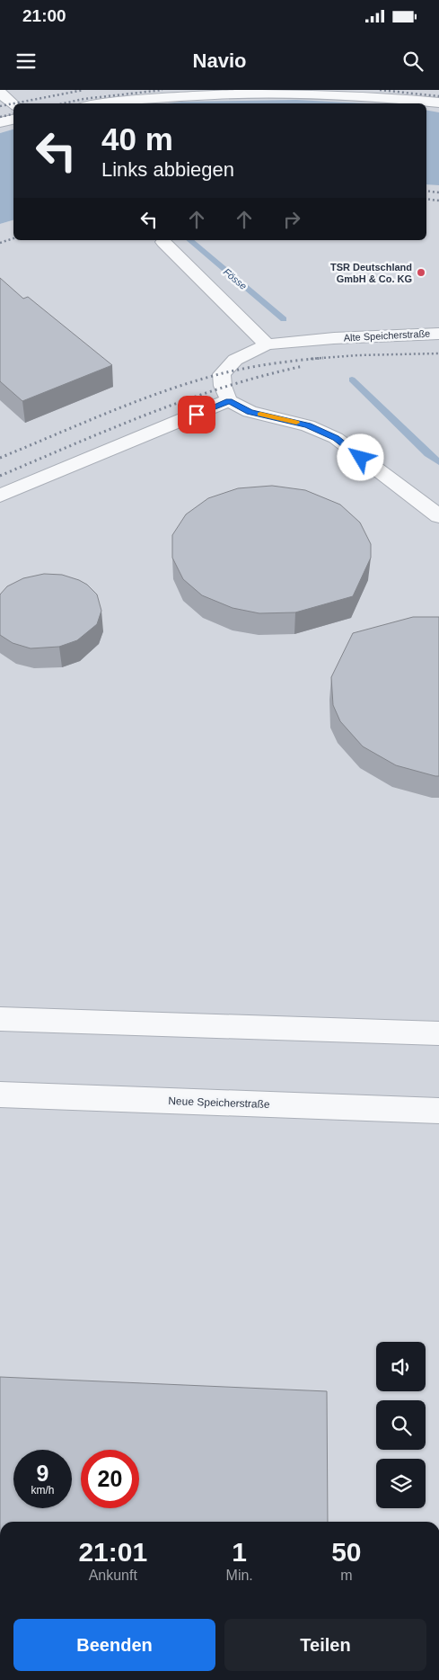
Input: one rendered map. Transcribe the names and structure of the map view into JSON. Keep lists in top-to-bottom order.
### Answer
{
  "streets": {
    "street": ["Alte Speicherstraße", "Neue Speicherstraße"]
  },
  "water": ["Fösse"],
  "places": ["TSR Deutschland GmbH & Co. KG"],
  "page": {
    "status": "21:00",
    "header": "Navio",
    "turn": ["40 m", "Links abbiegen"],
    "speed": "9 km/h",
    "limit": "20",
    "eta": [
      "21:01",
      "Ankunft",
      "1",
      "Min.",
      "50",
      "m"
    ],
    "buttons": ["Beenden", "Teilen"]
  }
}
